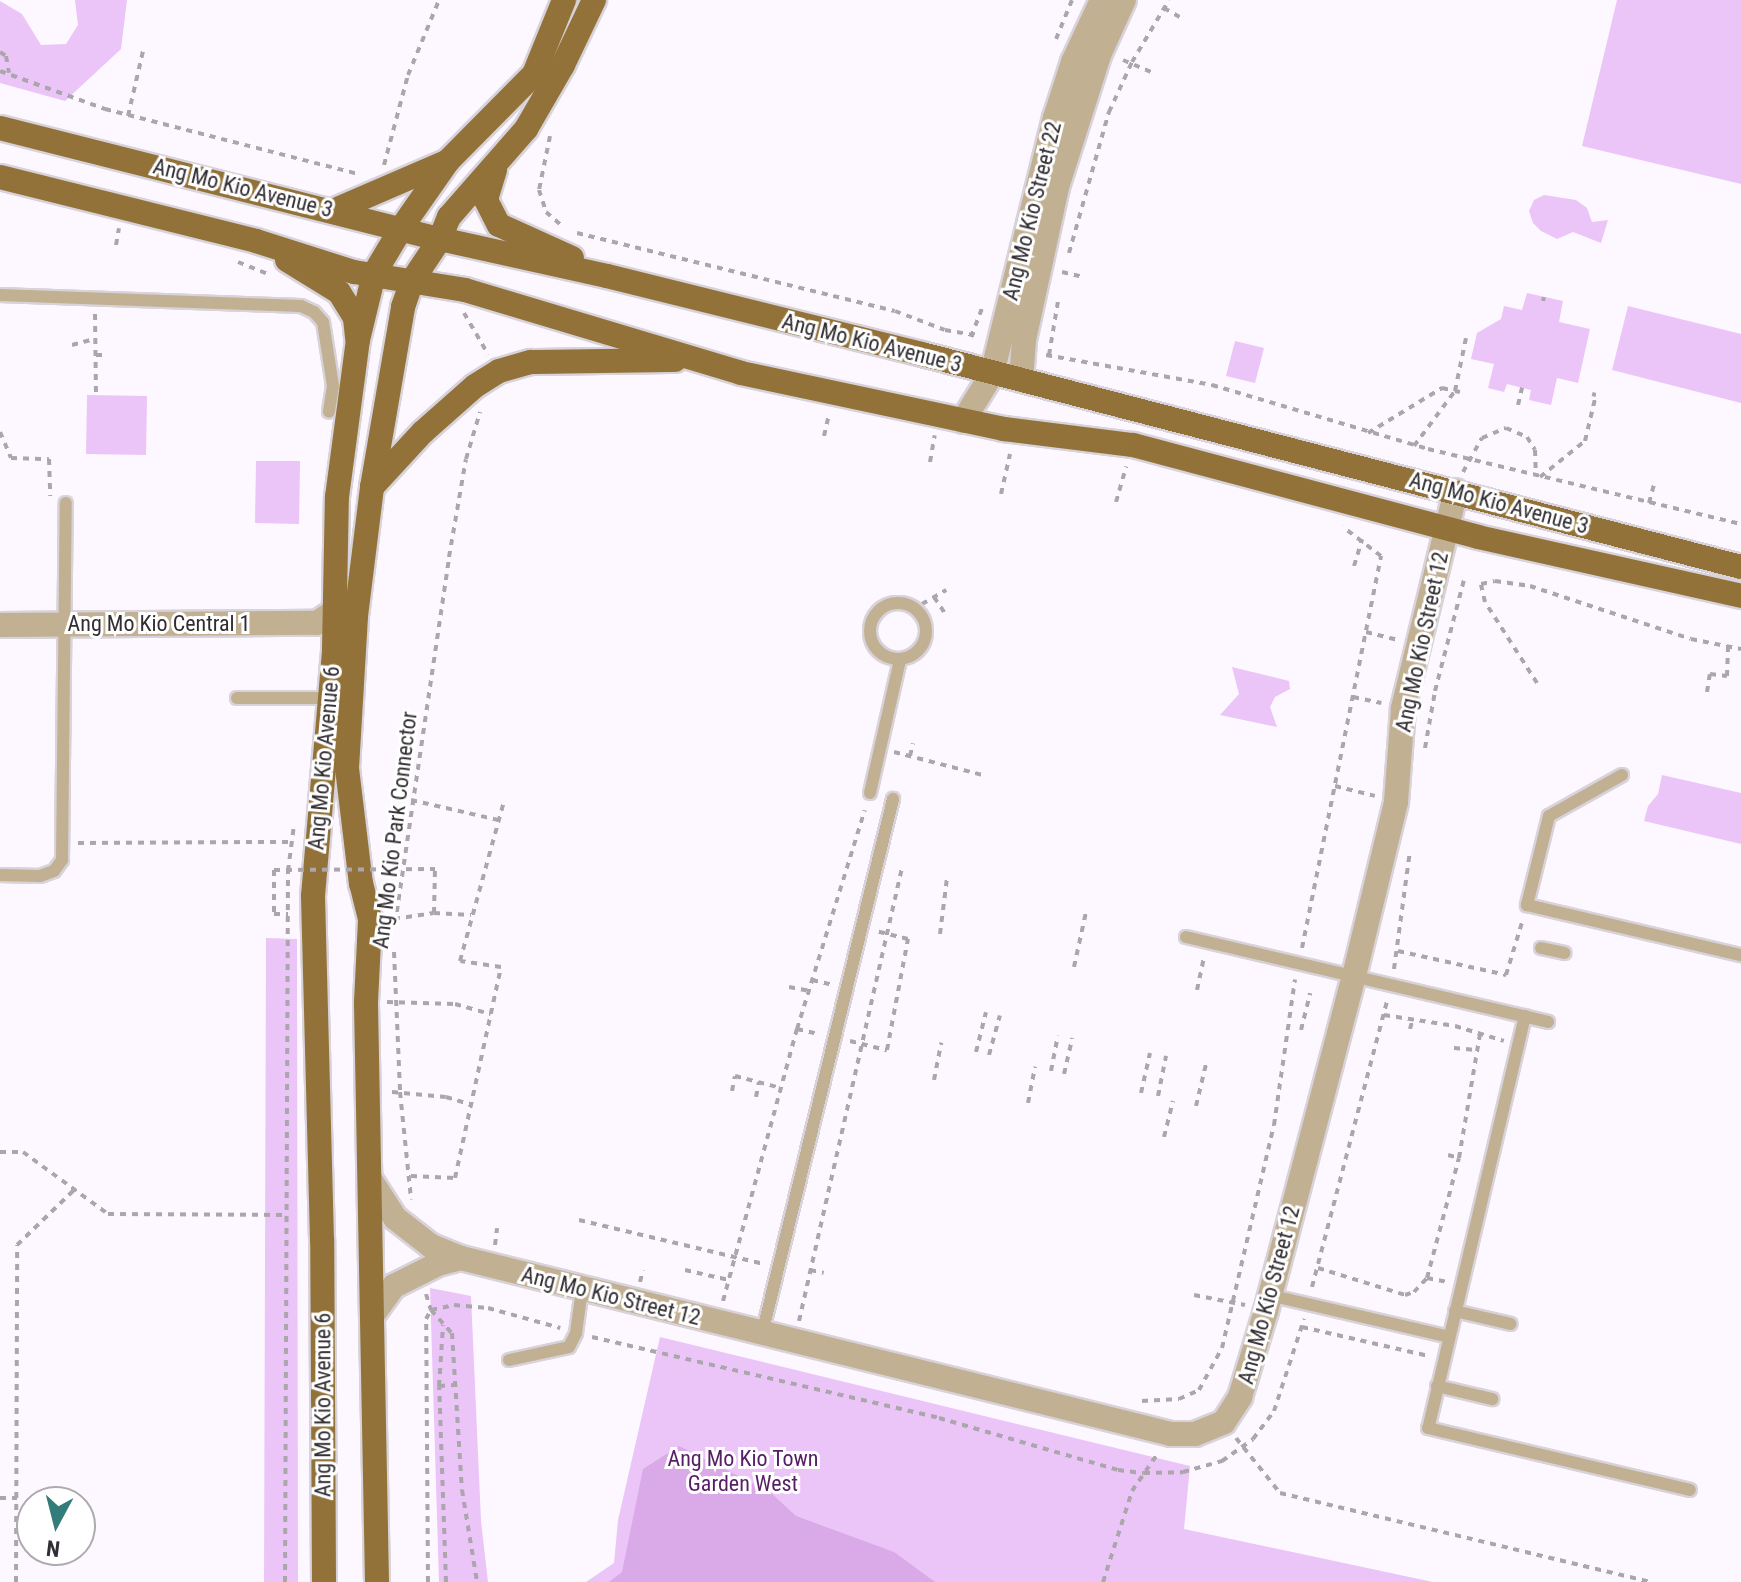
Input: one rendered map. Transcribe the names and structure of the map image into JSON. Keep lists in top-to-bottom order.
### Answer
{
  "streets": {
    "main road": ["Ang Mo Kio Avenue 3", "Ang Mo Kio Avenue 6"],
    "street": ["Ang Mo Kio Street 22", "Ang Mo Kio Central 1", "Ang Mo Kio Street 12"],
    "path": ["Ang Mo Kio Park Connector"]
  },
  "crossings": [
    ["Ang Mo Kio Avenue 3", "Ang Mo Kio Street 22"],
    ["Ang Mo Kio Avenue 3", "Ang Mo Kio Street 12"],
    ["Ang Mo Kio Avenue 3", "Ang Mo Kio Avenue 6"],
    ["Ang Mo Kio Central 1", "Ang Mo Kio Avenue 6"],
    ["Ang Mo Kio Street 12", "Ang Mo Kio Avenue 6"],
    ["Ang Mo Kio Street 12", "Ang Mo Kio Park Connector"]
  ],
  "parks": ["Ang Mo Kio Town Garden West"],
  "north": "bottom"
}
